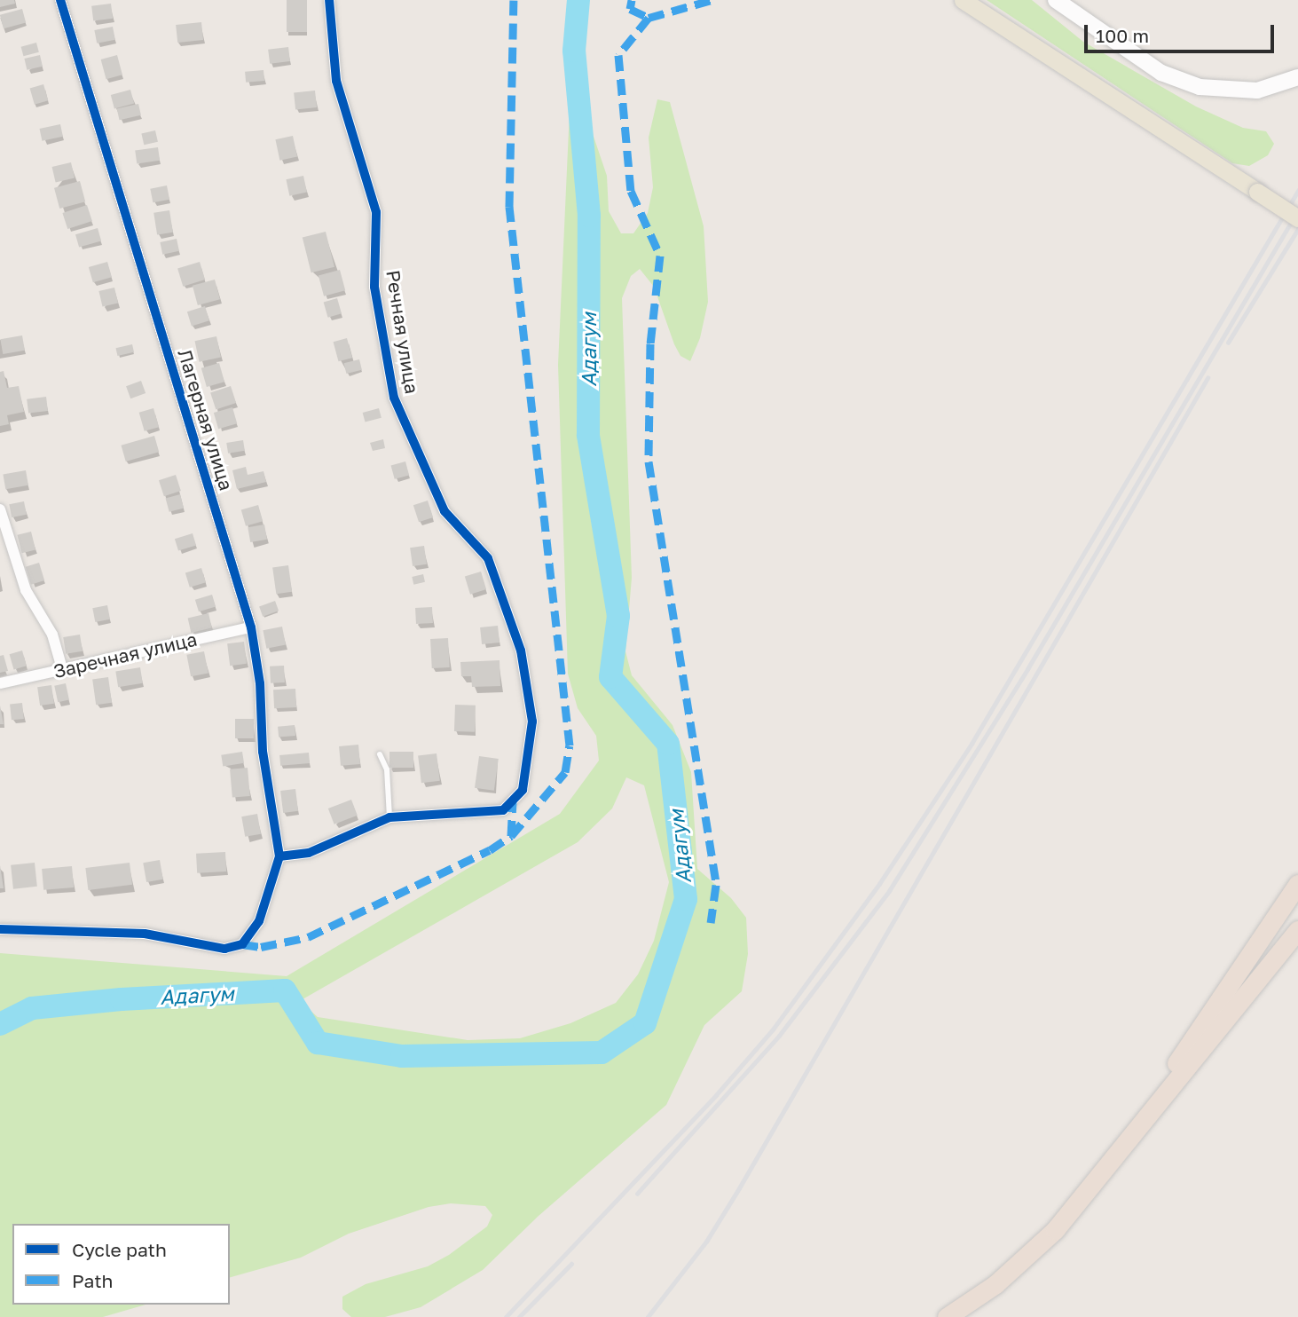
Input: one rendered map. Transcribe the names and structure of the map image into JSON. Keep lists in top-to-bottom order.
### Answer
{
  "streets": {
    "street": ["Речная улица", "Лагерная улица", "Заречная улица"]
  },
  "crossings": [
    ["Речная улица", "Лагерная улица"],
    ["Лагерная улица", "Заречная улица"]
  ],
  "water": ["Адагум"],
  "legend": ["Cycle path", "Path"],
  "scale_bar": "100 m"
}
